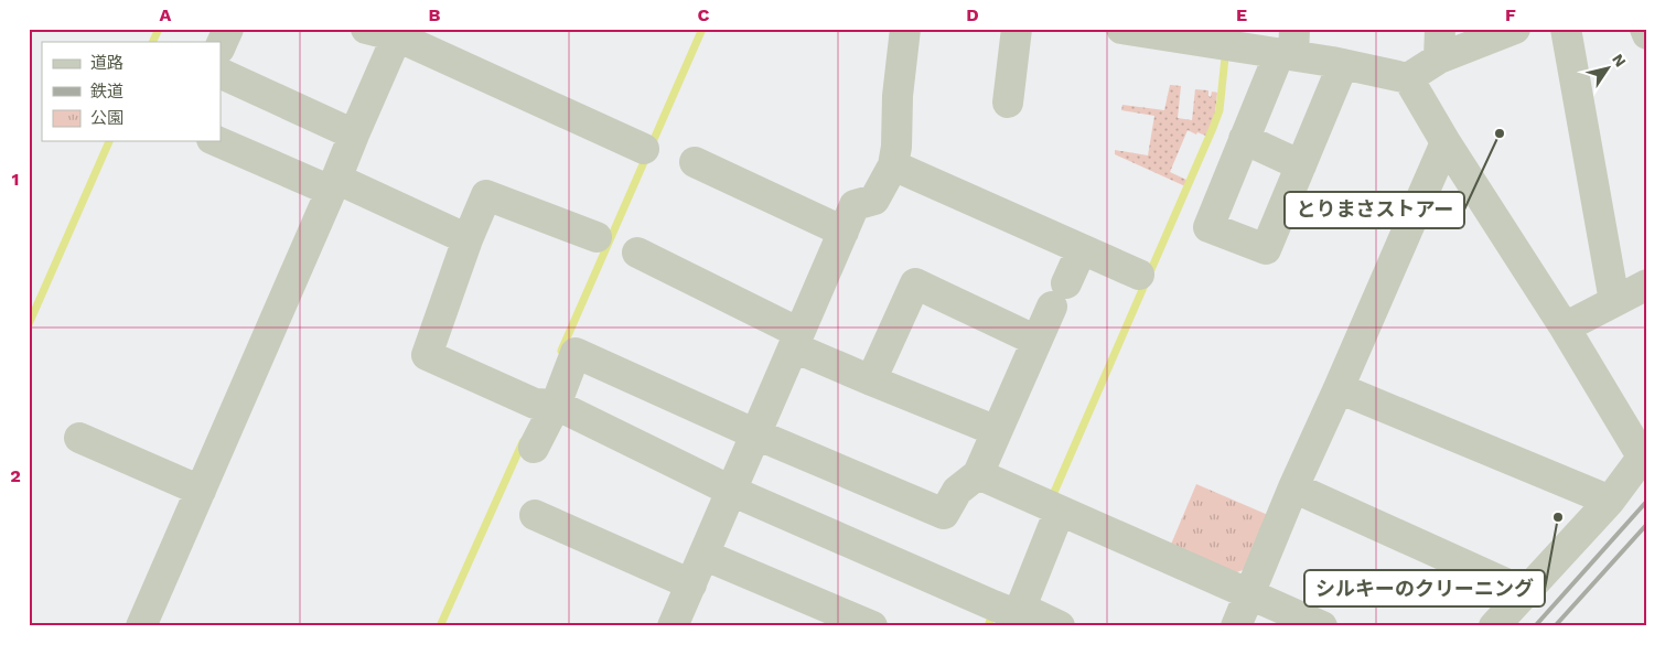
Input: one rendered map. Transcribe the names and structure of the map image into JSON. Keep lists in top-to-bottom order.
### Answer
{
  "places": ["とりまさストアー", "シルキーのクリーニング"],
  "legend": ["道路", "鉄道", "公園"],
  "north": "top right",
  "grid": {
    "columns": [
      "A",
      "B",
      "C",
      "D",
      "E",
      "F"
    ],
    "rows": ["1", "2"]
  }
}
